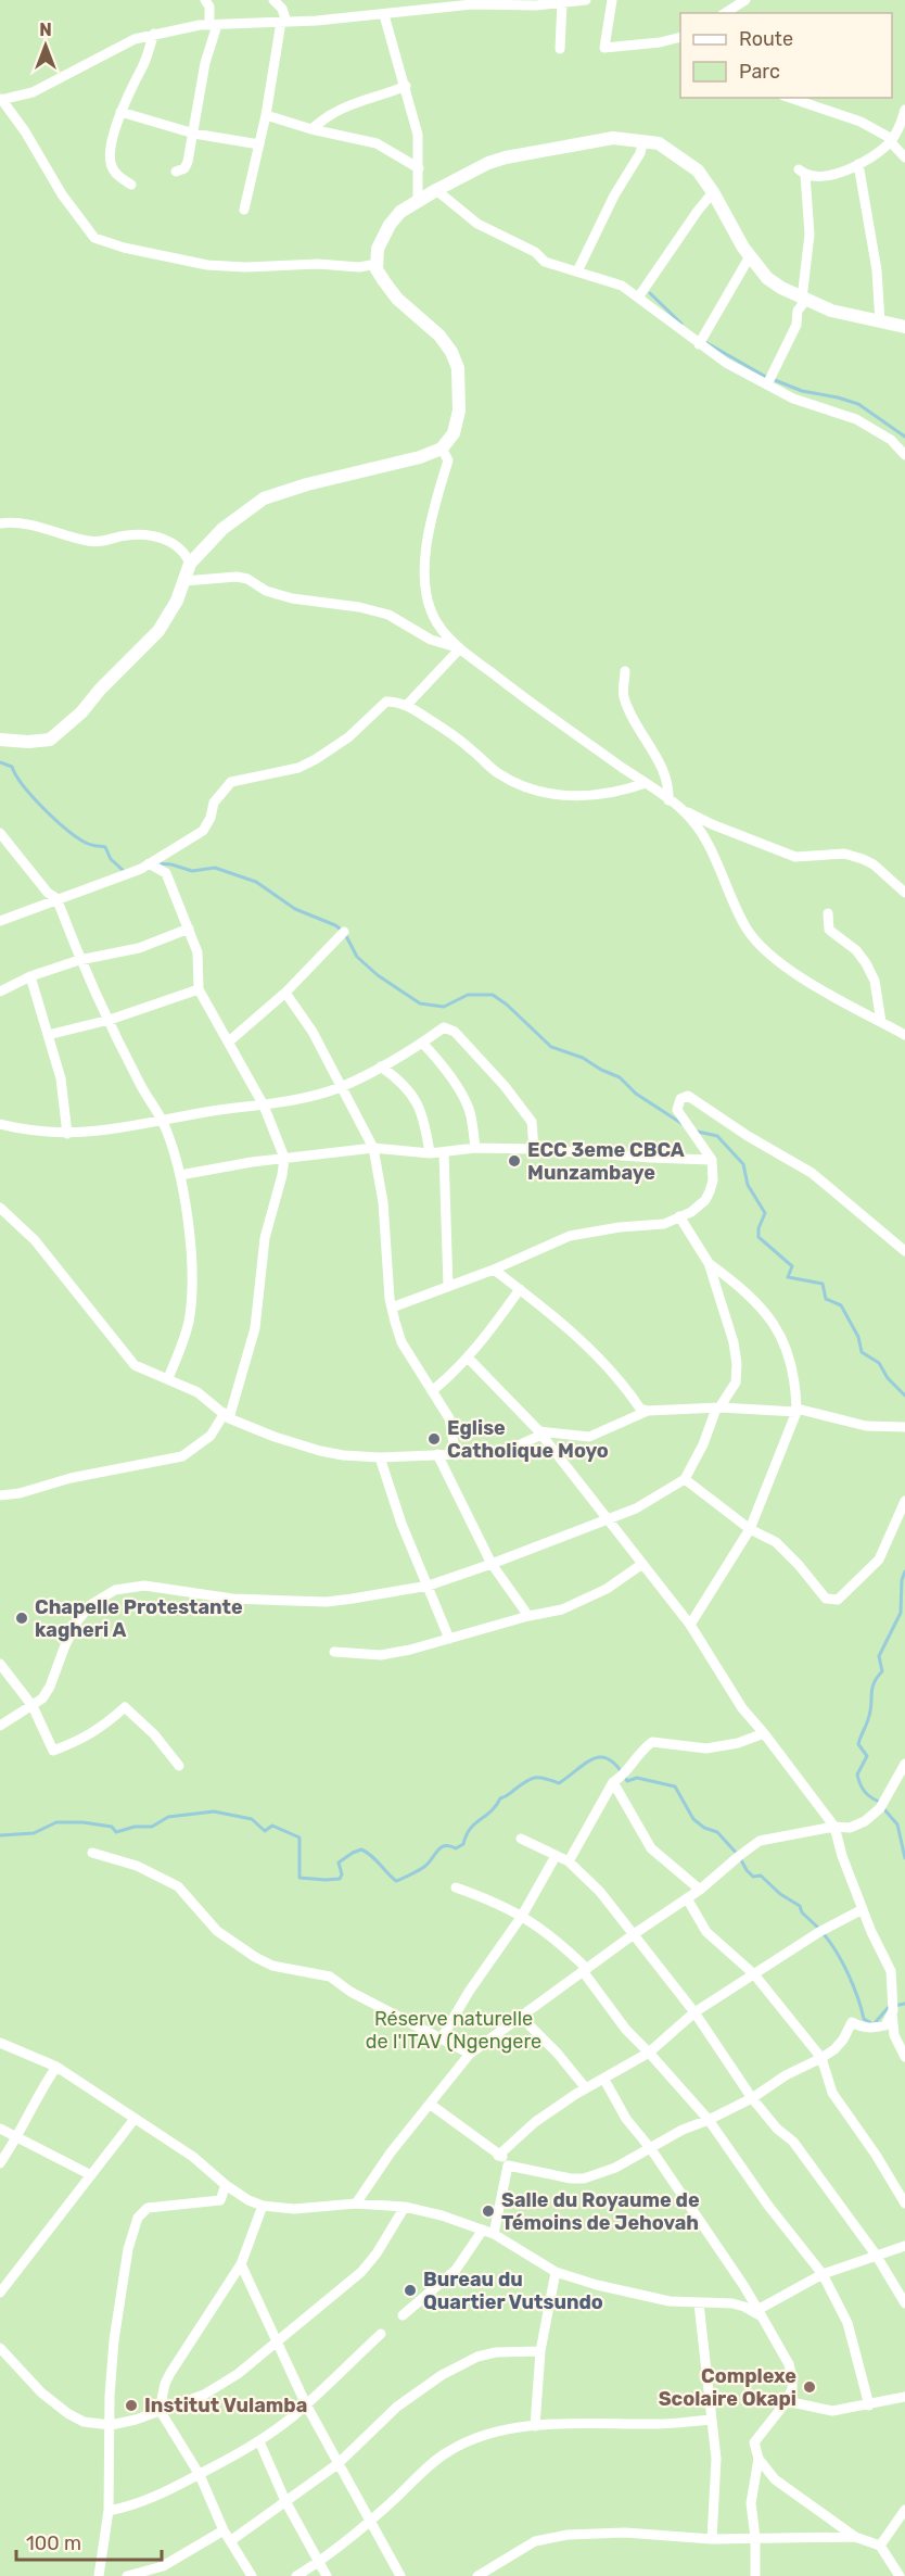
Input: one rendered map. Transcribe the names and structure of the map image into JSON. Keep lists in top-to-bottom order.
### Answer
{
  "parks": ["Réserve naturelle de l'ITAV (Ngengere"],
  "places": [
    "ECC 3eme CBCA Munzambaye",
    "Eglise Catholique Moyo",
    "Chapelle Protestante kagheri A",
    "Salle du Royaume de Témoins de Jehovah",
    "Bureau du Quartier Vutsundo",
    "Complexe Scolaire Okapi",
    "Institut Vulamba"
  ],
  "legend": ["Route", "Parc"],
  "scale_bar": "100 m",
  "north": "top"
}
